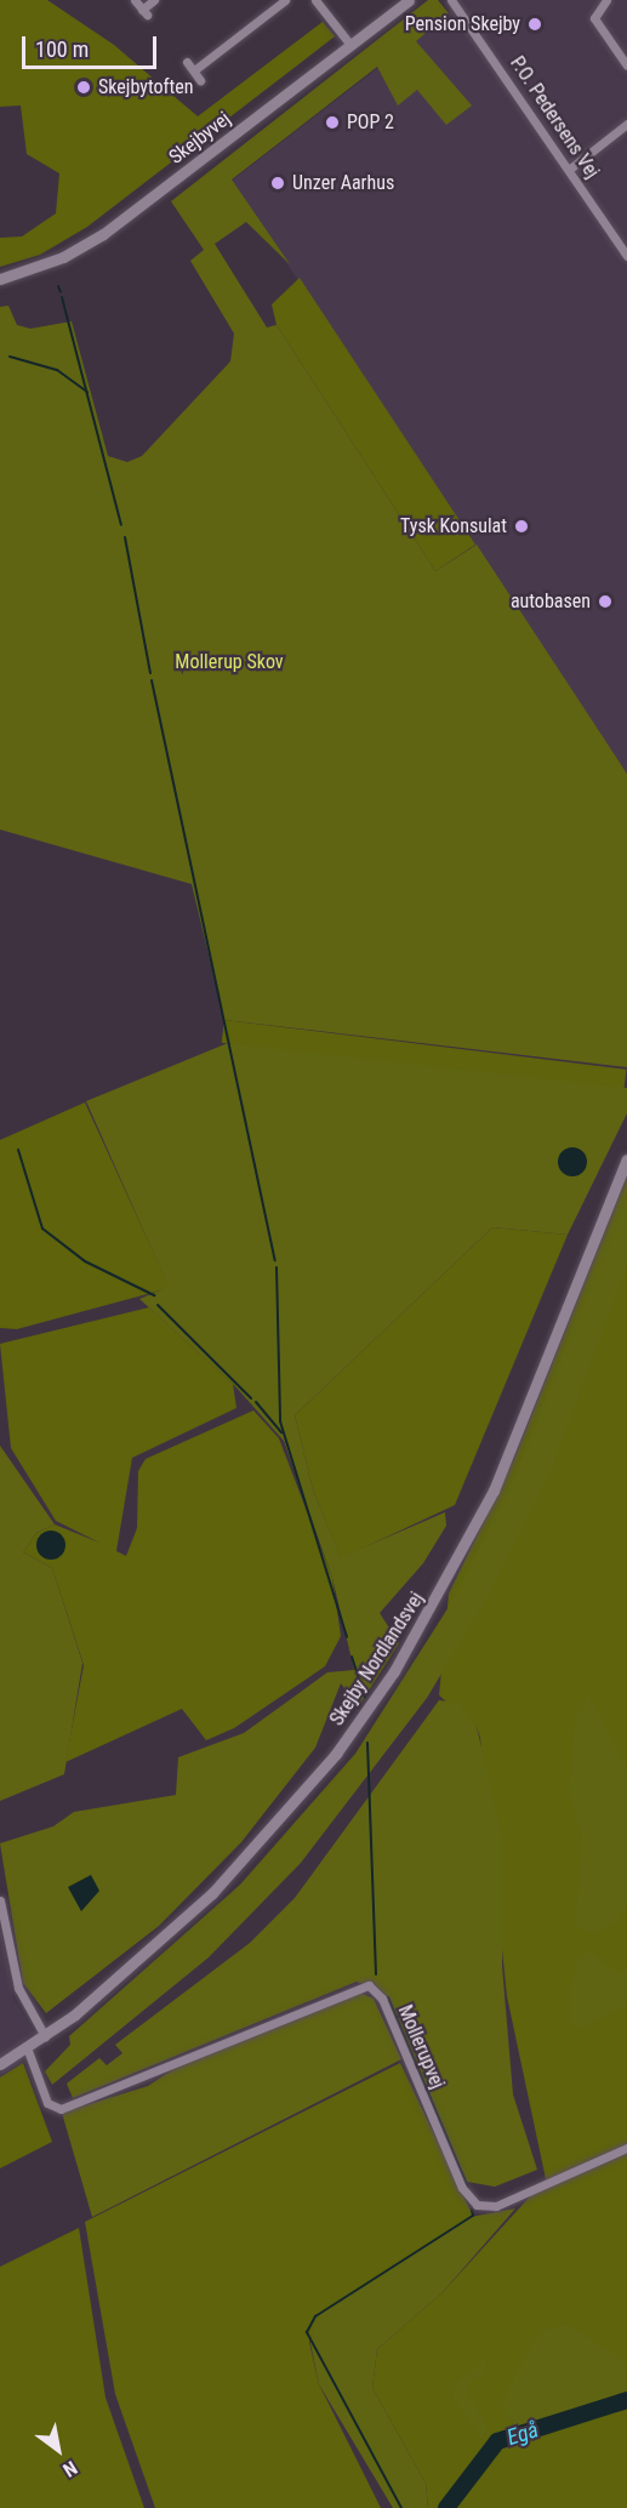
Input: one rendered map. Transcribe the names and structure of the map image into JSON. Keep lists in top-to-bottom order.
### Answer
{
  "streets": {
    "street": [
      "P.O. Pedersens Vej",
      "Skejbyvej",
      "Skejby Nordlandsvej",
      "Mollerupvej"
    ]
  },
  "crossings": [
    ["Skejby Nordlandsvej", "Mollerupvej"]
  ],
  "water": ["Egå"],
  "parks": ["Mollerup Skov"],
  "places": [
    "Pension Skejby",
    "Skejbytoften",
    "POP 2",
    "Unzer Aarhus",
    "Tysk Konsulat",
    "autobasen"
  ],
  "scale_bar": "100 m",
  "north": "bottom right"
}
